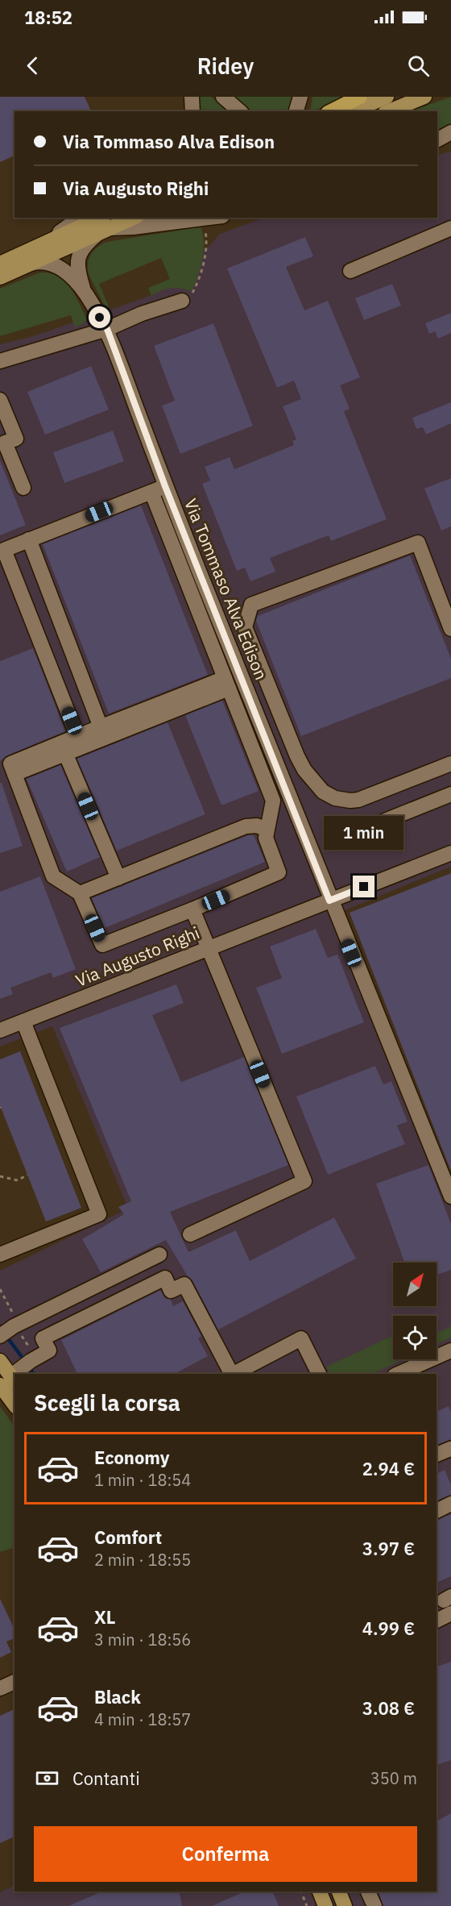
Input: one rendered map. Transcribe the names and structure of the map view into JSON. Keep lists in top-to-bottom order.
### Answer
{
  "streets": {
    "street": ["Via Tommaso Alva Edison", "Via Augusto Righi"]
  },
  "crossings": [
    ["Via Tommaso Alva Edison", "Via Augusto Righi"]
  ],
  "north": "top right",
  "page": {
    "status": "18:52",
    "header": "Ridey",
    "banner": ["Via Tommaso Alva Edison", "Via Augusto Righi"],
    "bubble": "1 min",
    "heading": "Scegli la corsa",
    "list": [
      {
        "name": "Economy",
        "note": "1 min · 18:54",
        "value": "2.94 €"
      },
      {
        "name": "Comfort",
        "note": "2 min · 18:55",
        "value": "3.97 €"
      },
      {
        "name": "XL",
        "note": "3 min · 18:56",
        "value": "4.99 €"
      },
      {
        "name": "Black",
        "note": "4 min · 18:57",
        "value": "3.08 €"
      }
    ],
    "pay": ["Contanti", "350 m"],
    "buttons": "Conferma"
  }
}
